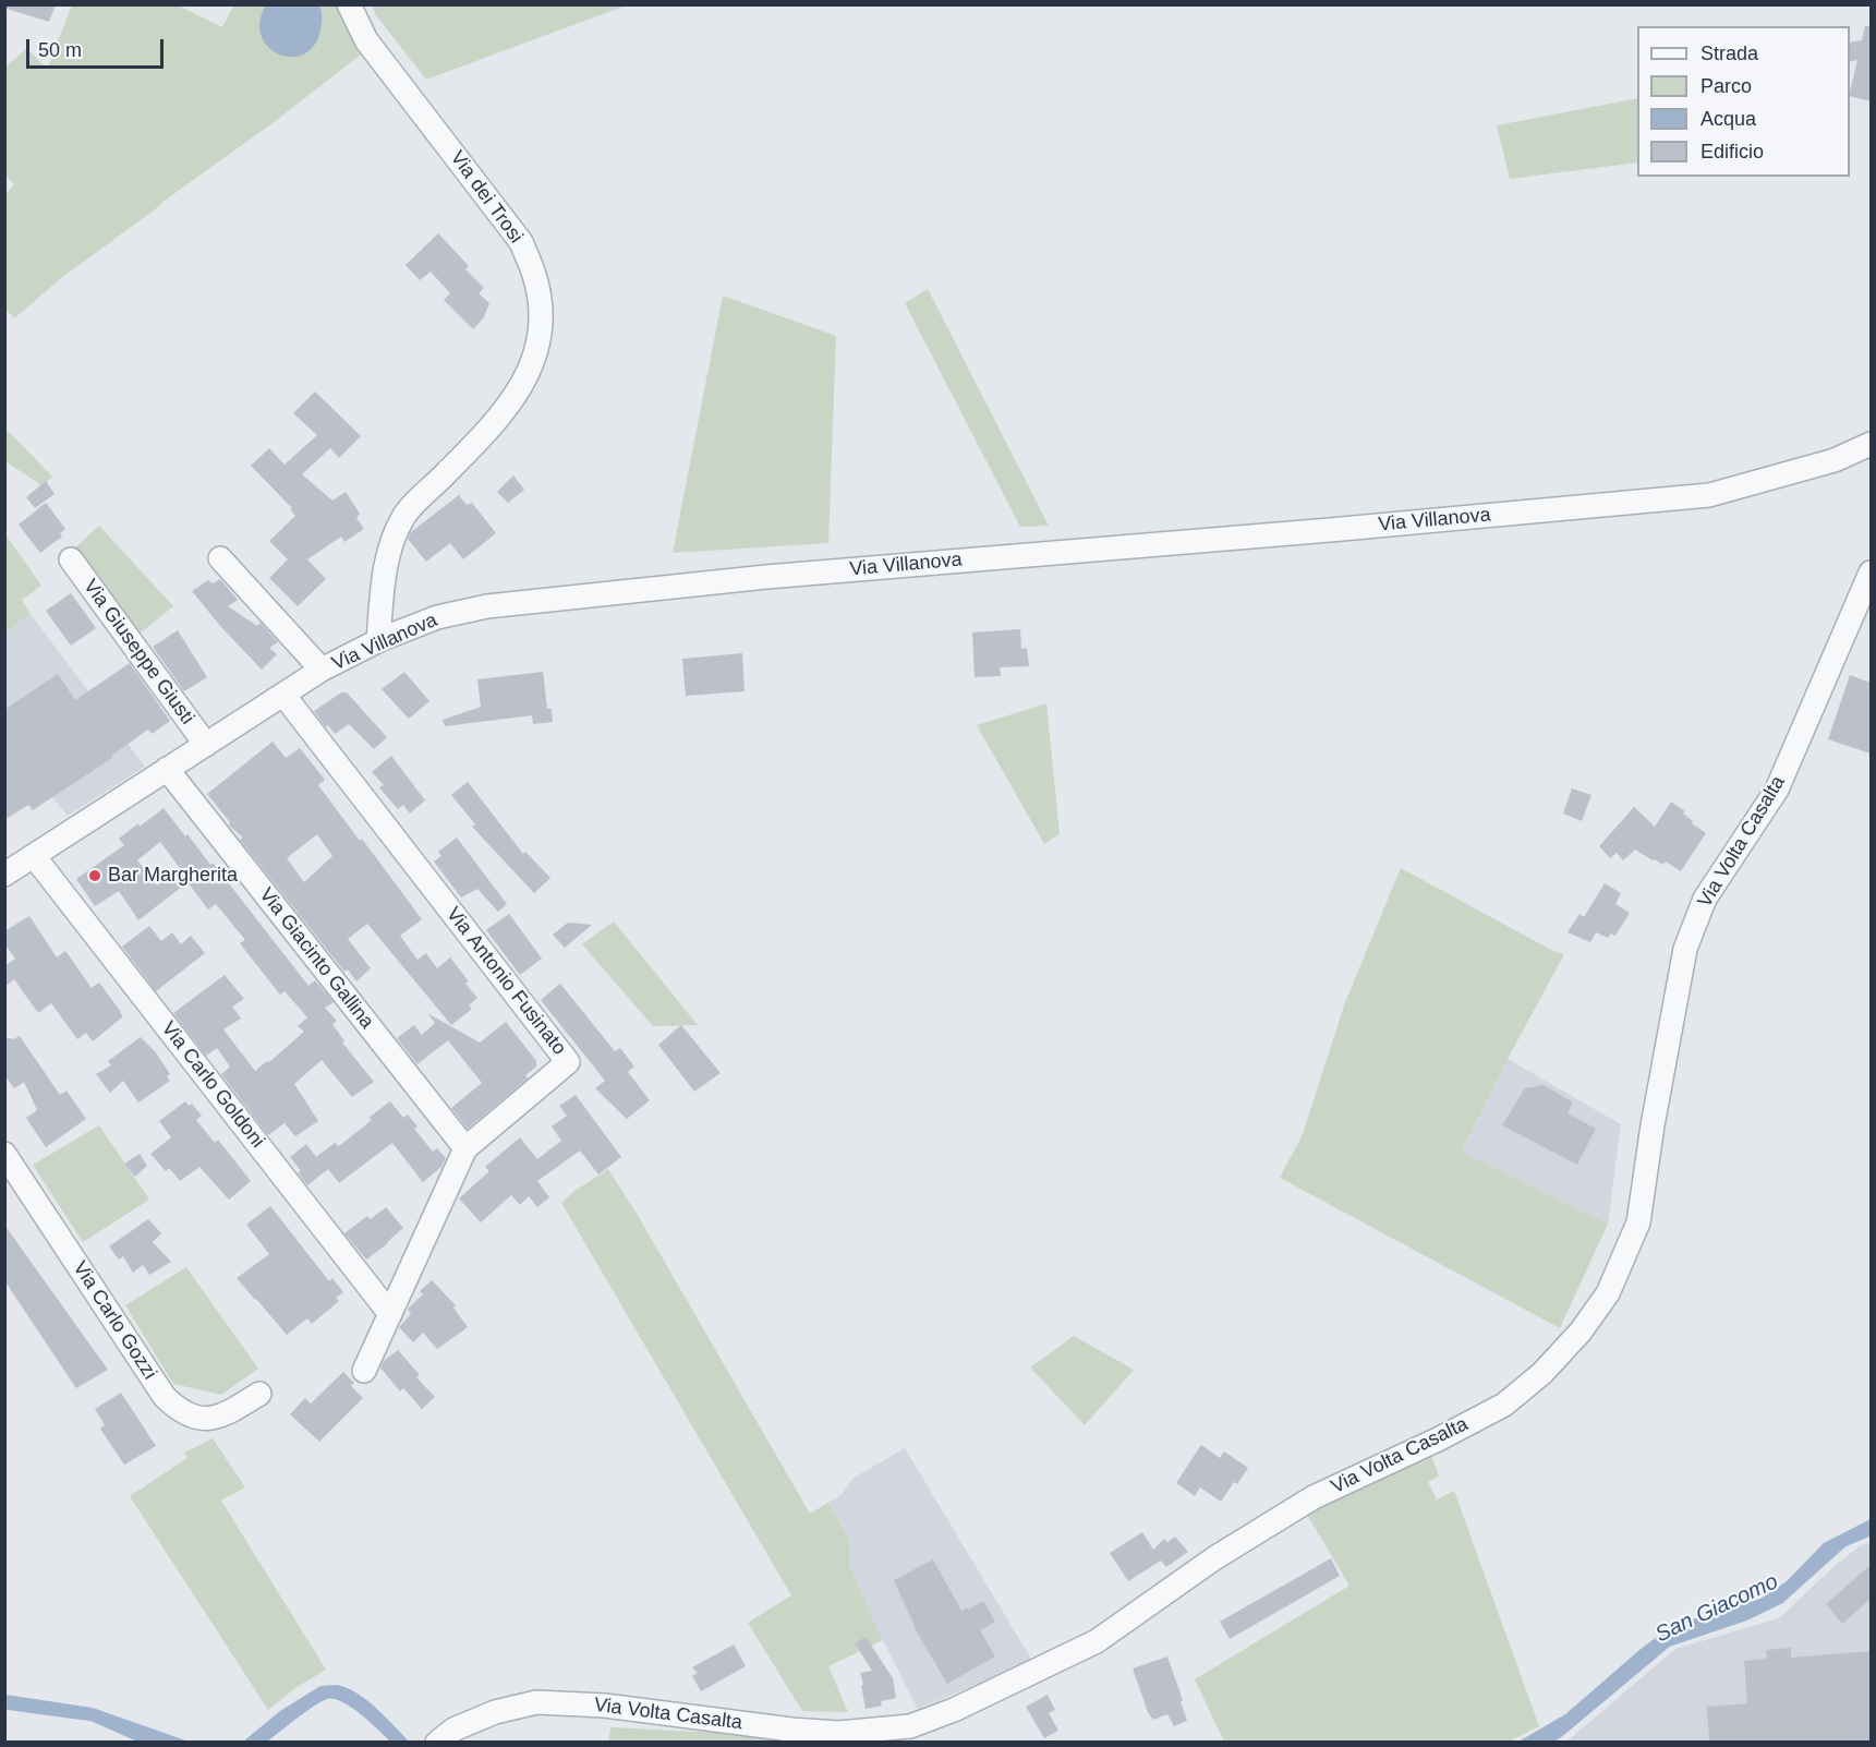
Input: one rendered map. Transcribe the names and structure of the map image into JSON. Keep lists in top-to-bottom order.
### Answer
{
  "streets": {
    "street": [
      "Via dei Trosi",
      "Via Villanova",
      "Via Giuseppe Giusti",
      "Via Volta Casalta",
      "Via Giacinto Gallina",
      "Via Antonio Fusinato",
      "Via Carlo Goldoni",
      "Via Carlo Gozzi"
    ]
  },
  "crossings": [
    ["Via dei Trosi", "Via Villanova"],
    ["Via Villanova", "Via Giuseppe Giusti"],
    ["Via Villanova", "Via Giacinto Gallina"],
    ["Via Villanova", "Via Antonio Fusinato"],
    ["Via Villanova", "Via Carlo Goldoni"],
    ["Via Giacinto Gallina", "Via Antonio Fusinato"],
    ["Via Antonio Fusinato", "Via Carlo Goldoni"]
  ],
  "water": ["San Giacomo"],
  "places": ["Bar Margherita"],
  "legend": [
    "Strada",
    "Parco",
    "Acqua",
    "Edificio"
  ],
  "scale_bar": "50 m"
}
